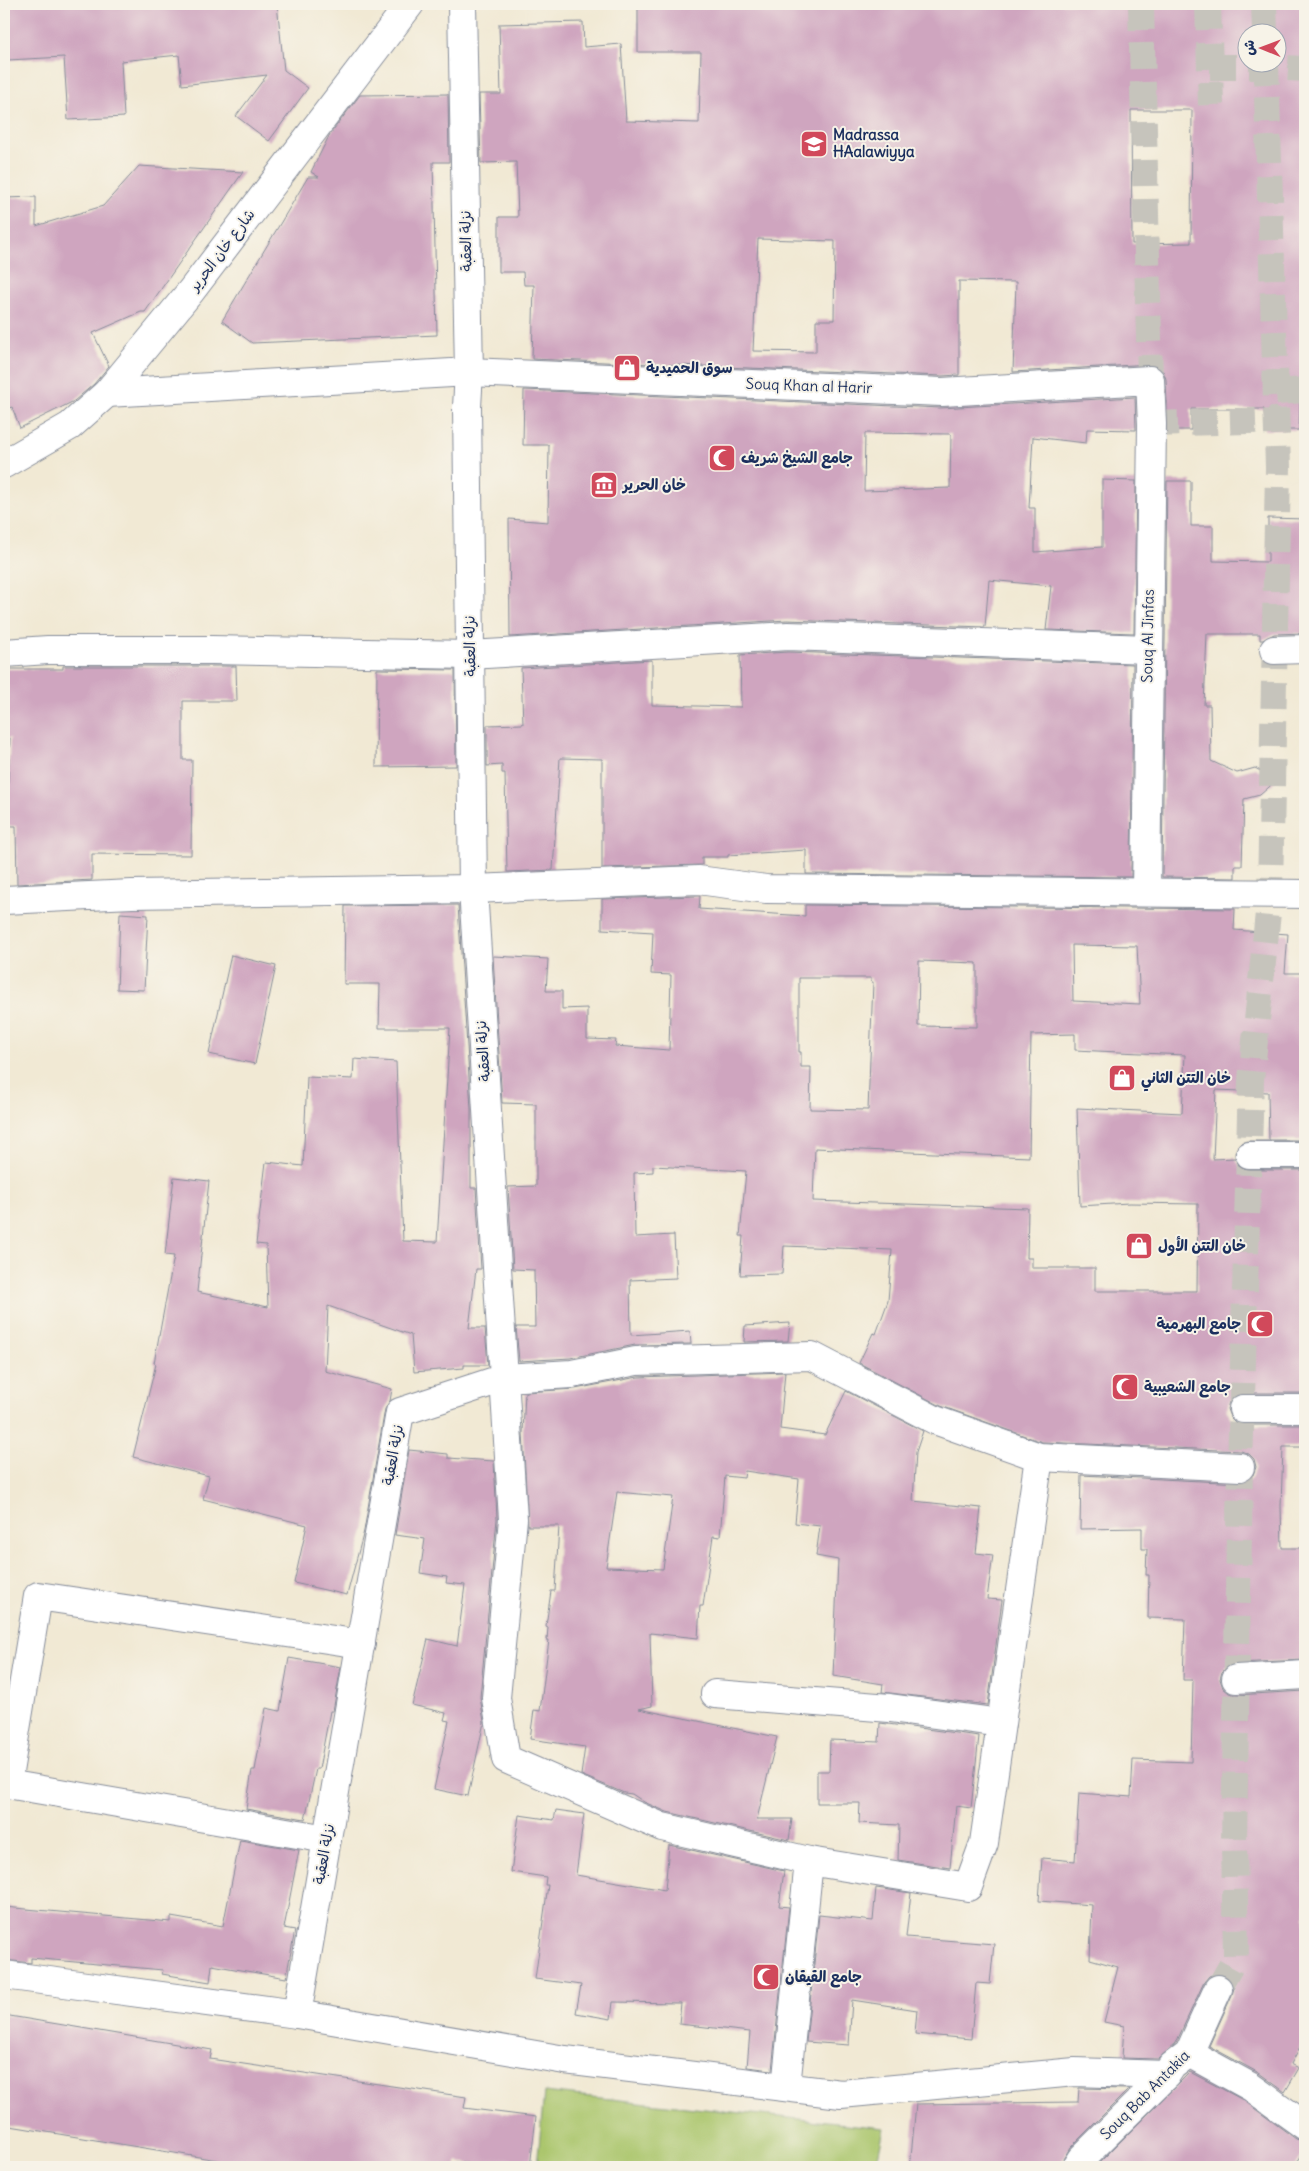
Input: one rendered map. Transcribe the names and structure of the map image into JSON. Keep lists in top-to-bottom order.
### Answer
{
  "streets": {
    "street": [
      "نزلة العقبة",
      "شارع خان الحرير",
      "Souq Khan al Harir",
      "Souq Al Jinfas",
      "Souq Bab Antakia"
    ]
  },
  "crossings": [
    ["نزلة العقبة", "Souq Khan al Harir"],
    ["Souq Khan al Harir", "Souq Al Jinfas"]
  ],
  "places": {
    "school or university": ["Madrassa HAalawiyya"],
    "shop": ["سوق الحميدية", "خان التتن الثاني", "خان التتن الأول"],
    "mosque": [
      "جامع الشيخ شريف",
      "جامع البهرمية",
      "جامع الشعيبية",
      "جامع القيقان"
    ],
    "museum": ["خان الحرير"]
  },
  "north": "left"
}
